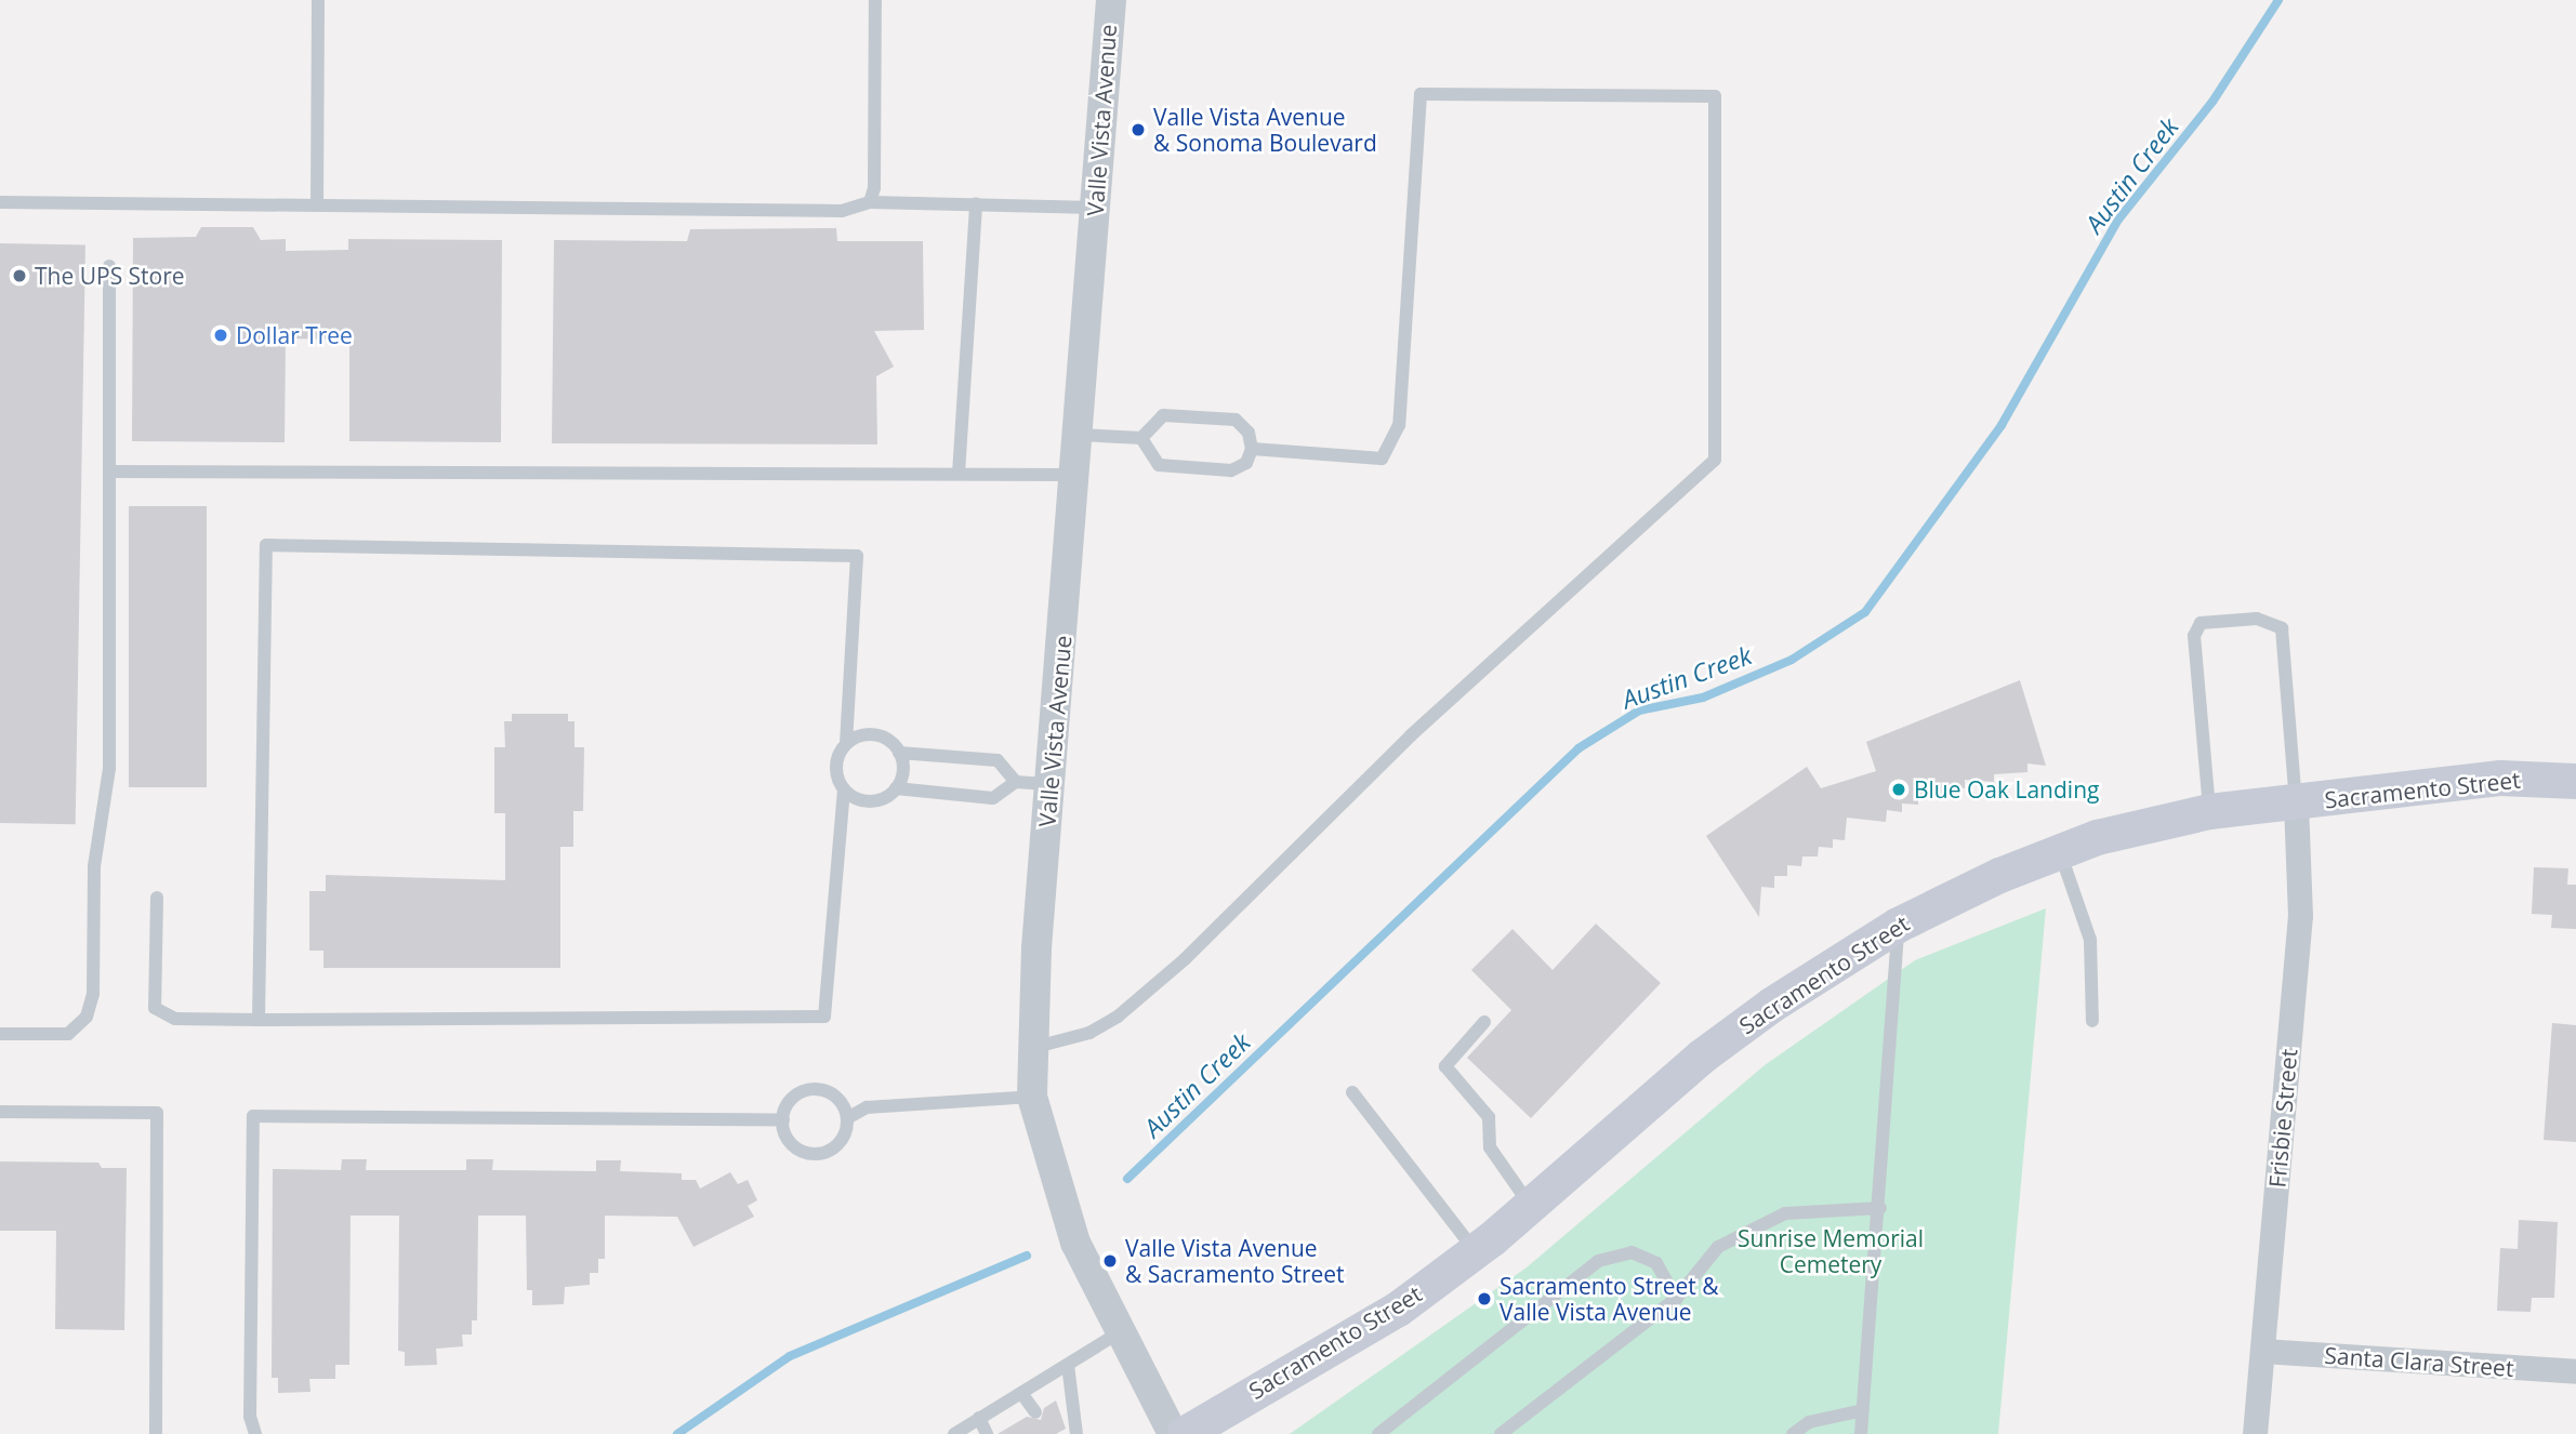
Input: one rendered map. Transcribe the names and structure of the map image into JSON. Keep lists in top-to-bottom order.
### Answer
{
  "streets": {
    "main road": ["Sacramento Street"],
    "street": ["Valle Vista Avenue", "Frisbie Street", "Santa Clara Street"]
  },
  "crossings": [
    ["Sacramento Street", "Frisbie Street"],
    ["Frisbie Street", "Santa Clara Street"]
  ],
  "water": ["Austin Creek"],
  "parks": ["Sunrise Memorial Cemetery"],
  "places": [
    "Valle Vista Avenue & Sonoma Boulevard",
    "The UPS Store",
    "Dollar Tree",
    "Blue Oak Landing",
    "Valle Vista Avenue & Sacramento Street",
    "Sacramento Street & Valle Vista Avenue"
  ]
}
